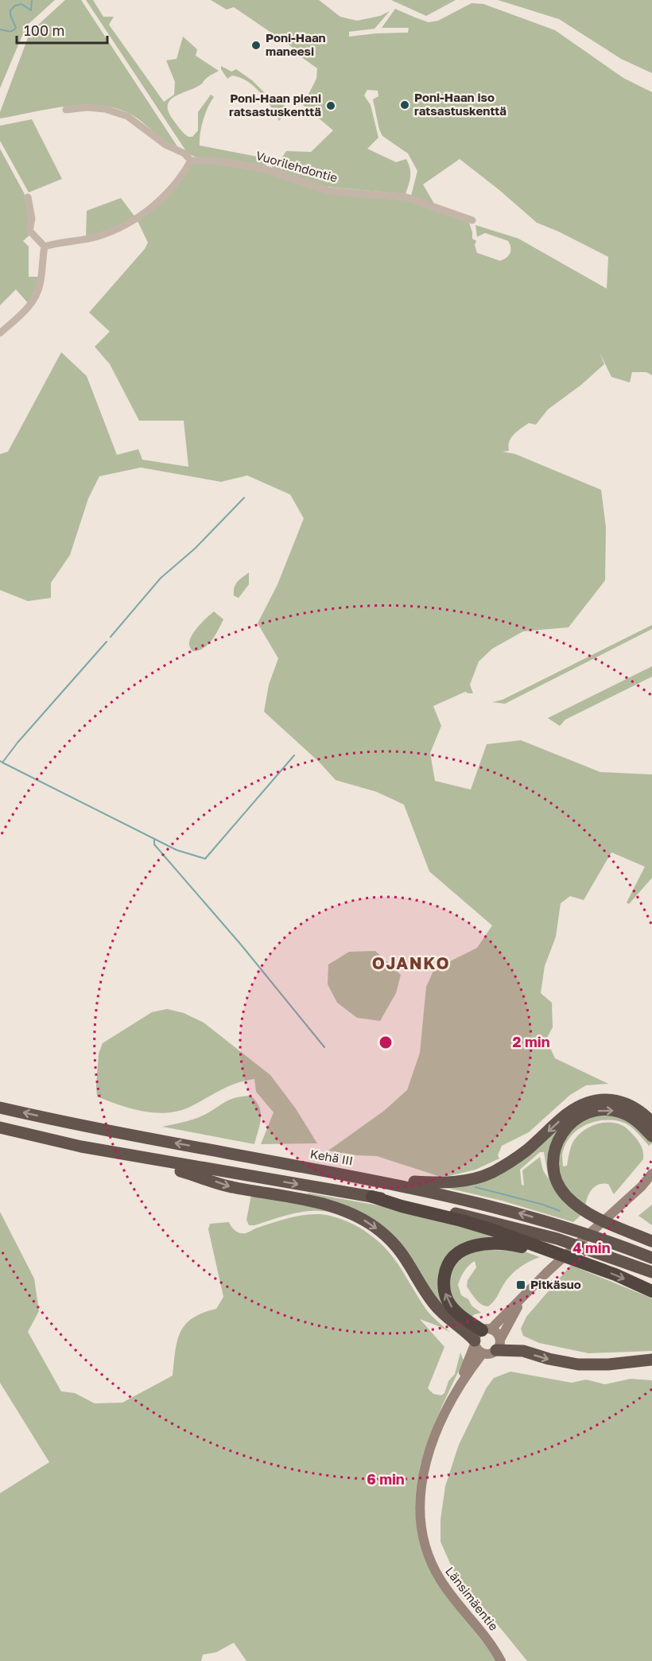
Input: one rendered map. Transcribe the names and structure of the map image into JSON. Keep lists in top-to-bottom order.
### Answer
{
  "streets": {
    "highway": ["Kehä III"],
    "main road": ["Länsimäentie"],
    "street": ["Vuorilehdontie"]
  },
  "districts": ["OJANKO"],
  "places": {
    "other": ["Poni-Haan maneesi", "Poni-Haan iso ratsastuskenttä", "Poni-Haan pieni ratsastuskenttä"],
    "transit": ["Pitkäsuo"]
  },
  "scale_bar": "100 m",
  "rings": ["2 min", "4 min", "6 min"]
}
